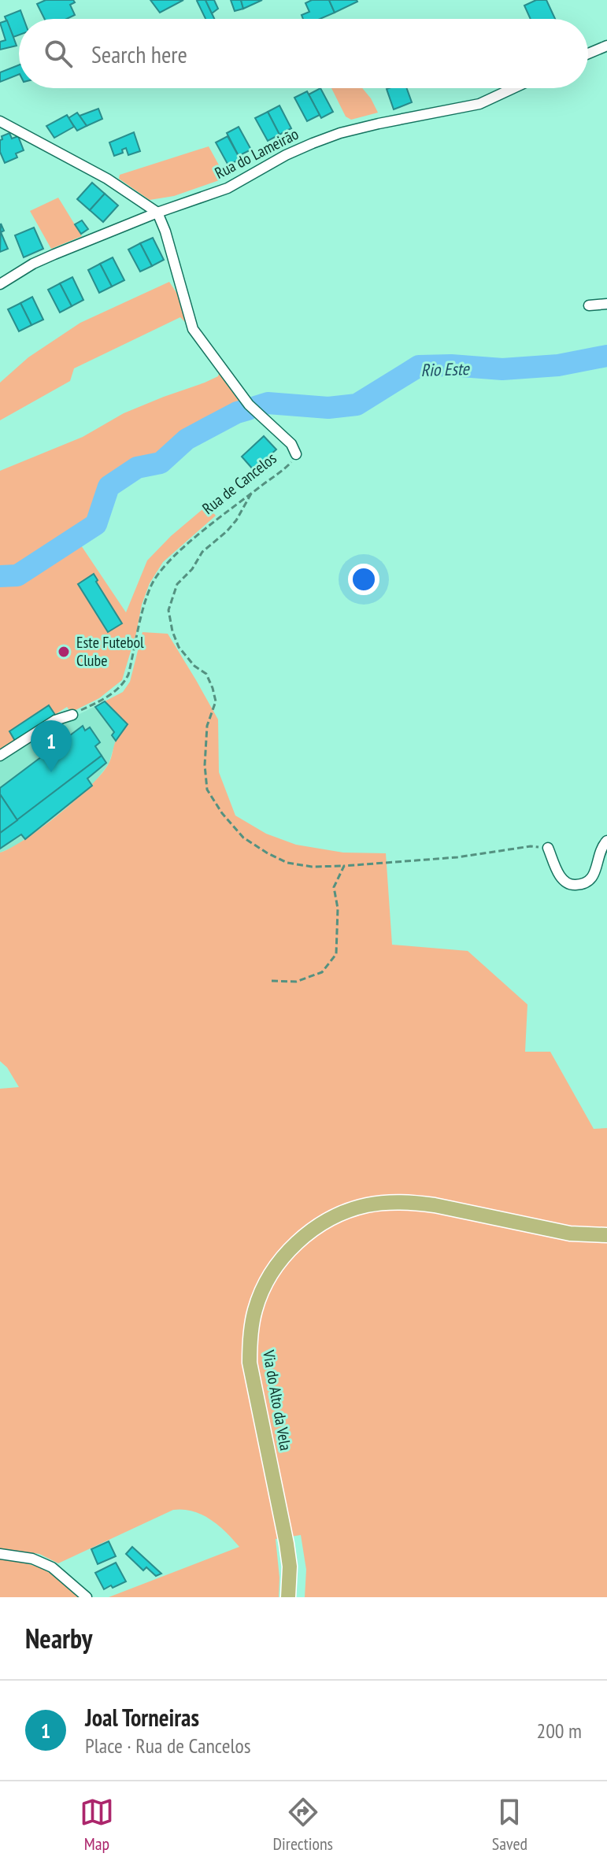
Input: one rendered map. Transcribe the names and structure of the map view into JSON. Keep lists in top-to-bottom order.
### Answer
{
  "streets": {
    "main road": ["Via do Alto da Vela"],
    "street": ["Rua do Lameirão", "Rua de Cancelos"]
  },
  "crossings": [
    ["Rua do Lameirão", "Rua de Cancelos"]
  ],
  "water": ["Rio Este"],
  "places": ["Este Futebol Clube"],
  "page": {
    "search": "Search here",
    "pins": "1",
    "heading": "Nearby",
    "list": [
      {
        "mark": "1",
        "name": "Joal Torneiras",
        "note": "Place · Rua de Cancelos",
        "value": "200 m"
      }
    ],
    "nav": ["Map", "Directions", "Saved"]
  }
}
